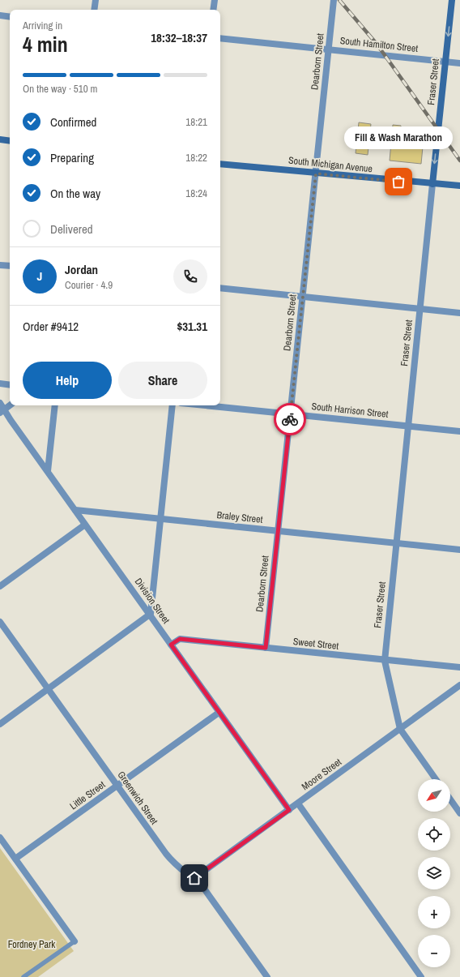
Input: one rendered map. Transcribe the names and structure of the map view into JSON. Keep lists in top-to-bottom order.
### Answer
{
  "streets": {
    "street": [
      "South Hamilton Street",
      "Dearborn Street",
      "Fraser Street",
      "South Michigan Avenue",
      "South Harrison Street",
      "Braley Street",
      "Division Street",
      "Sweet Street",
      "Moore Street",
      "Little Street",
      "Greenwich Street"
    ]
  },
  "crossings": [
    ["South Hamilton Street", "Dearborn Street"],
    ["South Hamilton Street", "Fraser Street"],
    ["Dearborn Street", "South Michigan Avenue"],
    ["Dearborn Street", "South Harrison Street"],
    ["Dearborn Street", "Braley Street"],
    ["Dearborn Street", "Sweet Street"],
    ["Fraser Street", "South Michigan Avenue"],
    ["Fraser Street", "South Harrison Street"],
    ["Fraser Street", "Braley Street"],
    ["Fraser Street", "Sweet Street"],
    ["Fraser Street", "Moore Street"],
    ["Braley Street", "Division Street"],
    ["Division Street", "Sweet Street"],
    ["Division Street", "Moore Street"],
    ["Division Street", "Little Street"],
    ["Moore Street", "Greenwich Street"],
    ["Little Street", "Greenwich Street"]
  ],
  "parks": ["Fordney Park"],
  "places": ["Fill & Wash Marathon"],
  "north": "bottom left",
  "page": {
    "heading": ["4 min", "Arriving in", "18:32–18:37"],
    "panel": [
      "Jordan",
      "Courier · 4.9",
      "Order #9412",
      "$31.31"
    ],
    "bar": "On the way · 510 m",
    "list": [
      ["Confirmed", "18:21"],
      ["Preparing", "18:22"],
      ["On the way", "18:24"],
      "Delivered"
    ],
    "bubble": "Fill & Wash Marathon",
    "round": "J",
    "buttons": ["Help", "Share"],
    "map_buttons": ["+", "−"]
  }
}
